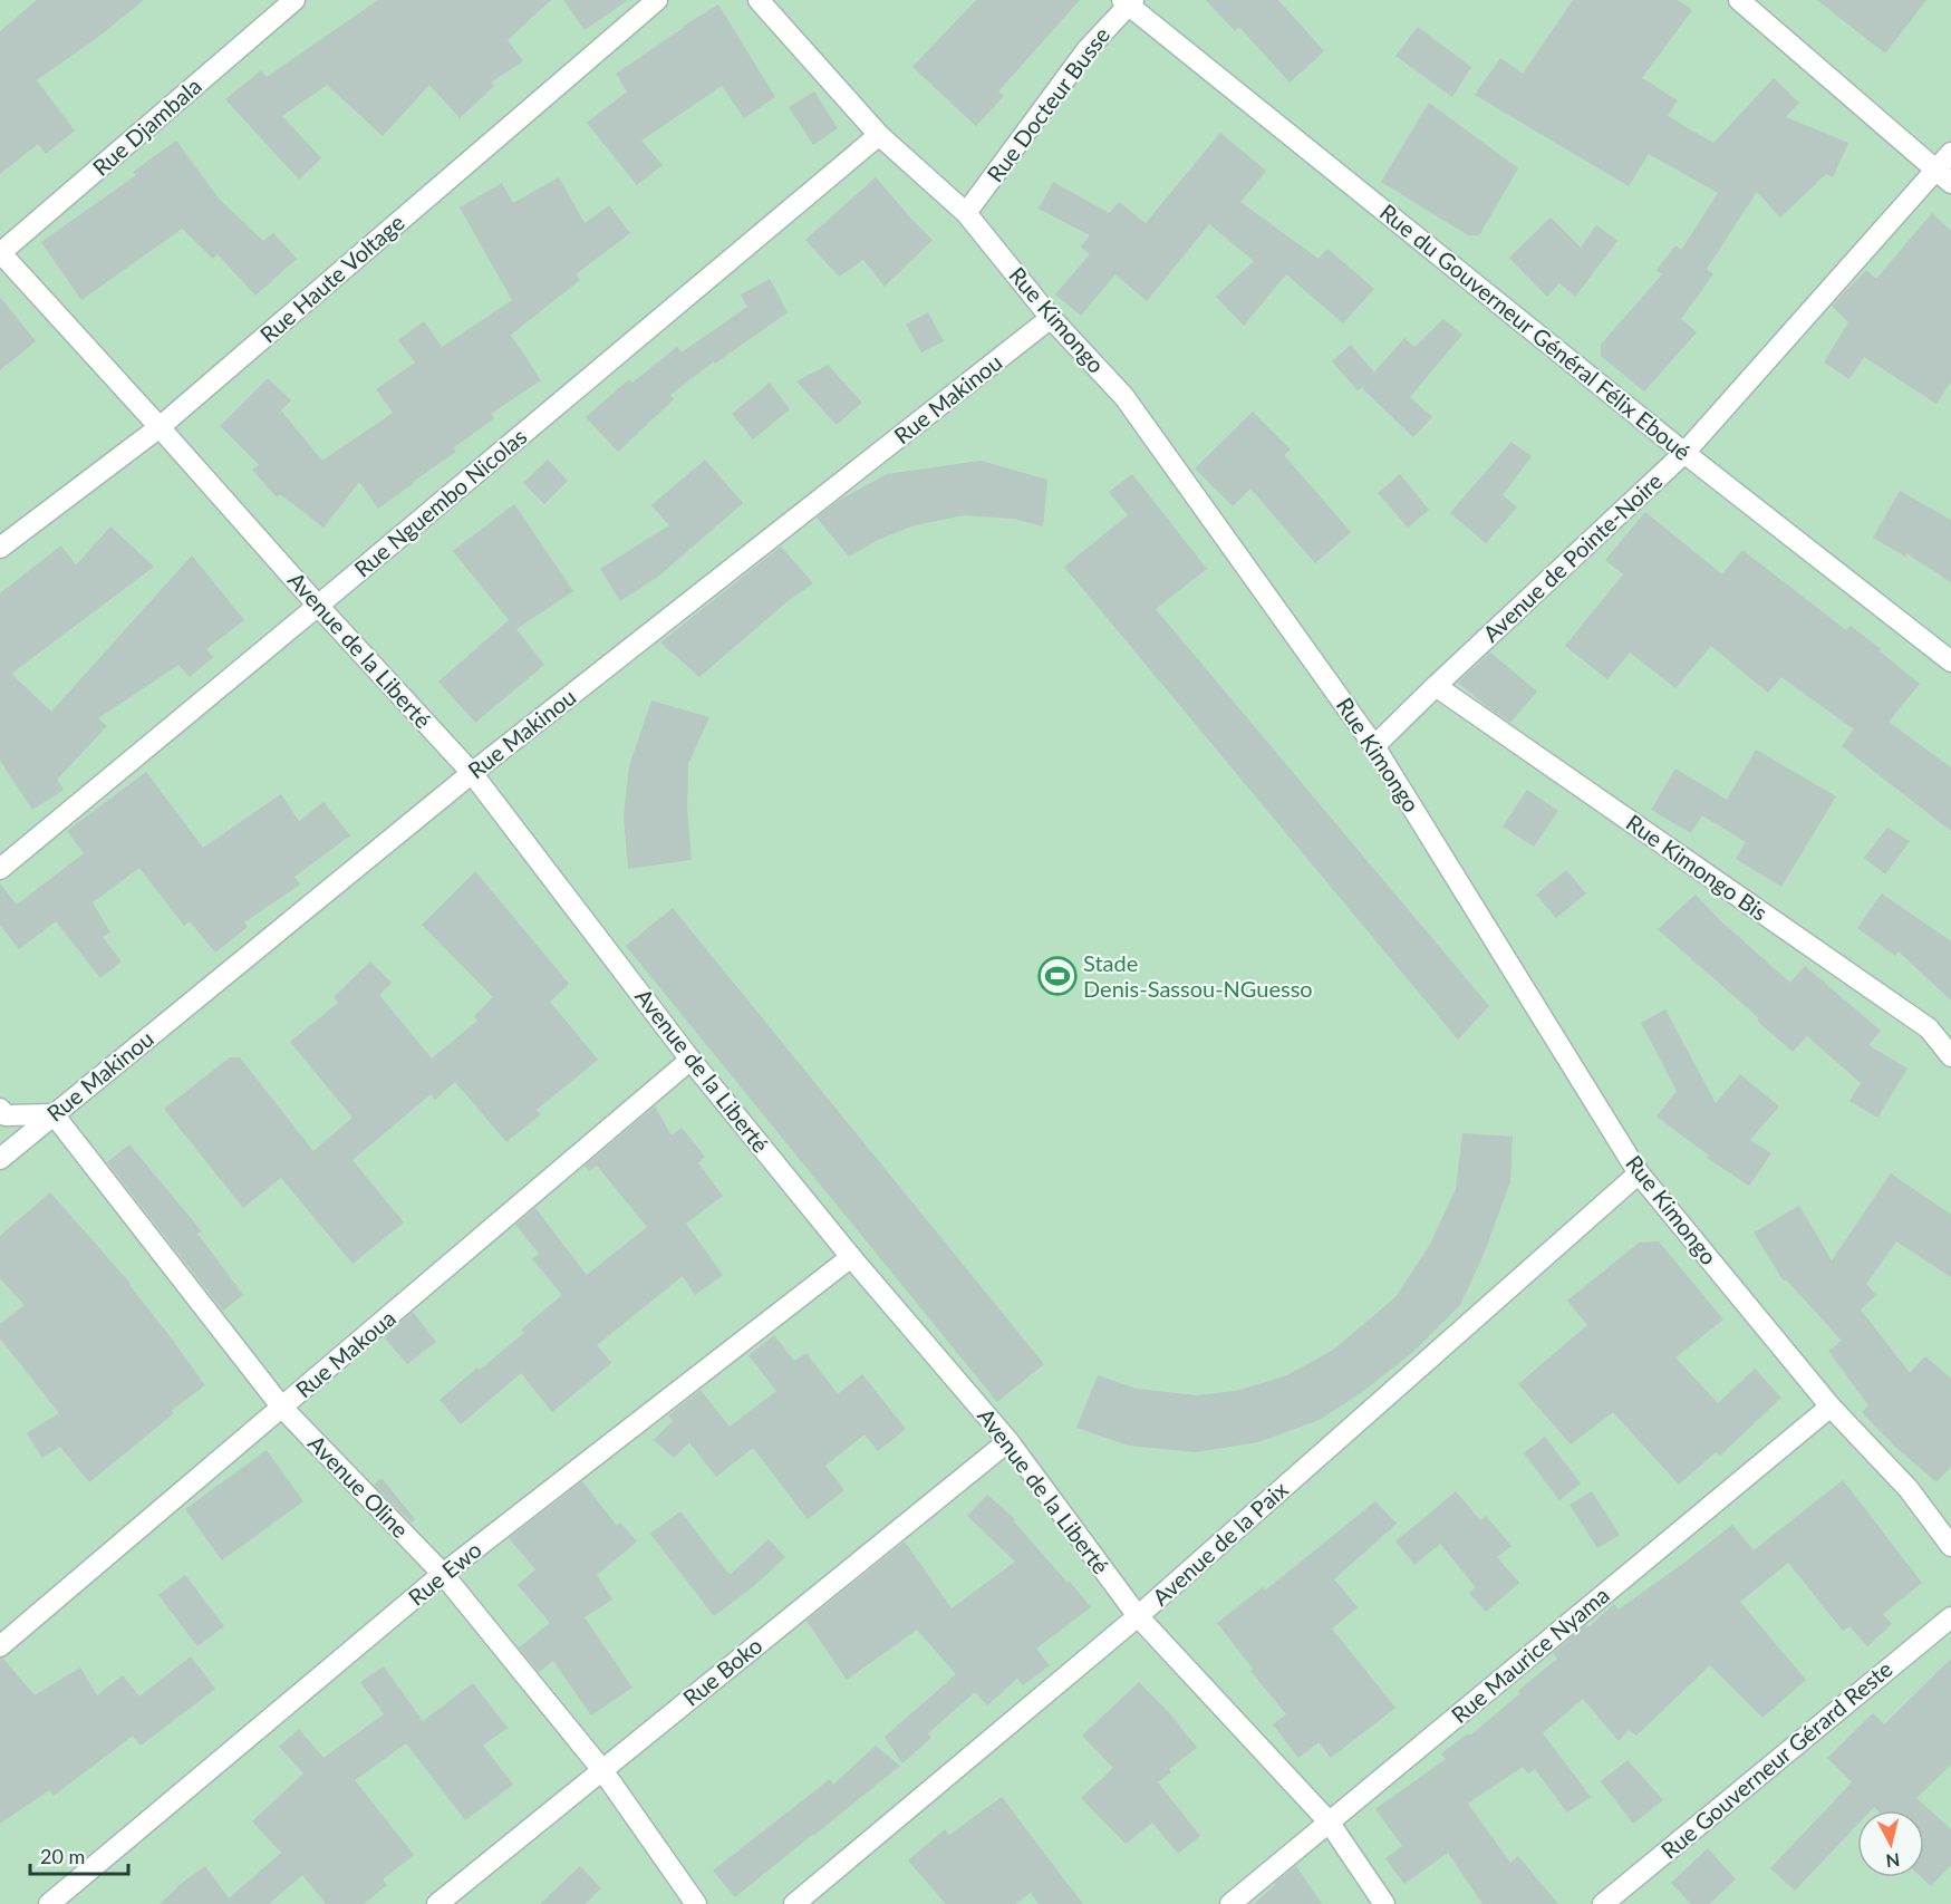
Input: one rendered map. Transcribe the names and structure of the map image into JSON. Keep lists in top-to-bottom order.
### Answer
{
  "streets": {
    "street": [
      "Rue Docteur Busse",
      "Rue Djambala",
      "Rue Haute Voltage",
      "Rue Kimongo",
      "Rue du Gouverneur Général Félix Eboué",
      "Rue Makinou",
      "Rue Nguembo Nicolas",
      "Avenue de Pointe-Noire",
      "Avenue de la Liberté",
      "Rue Kimongo Bis",
      "Rue Makoua",
      "Avenue Oline",
      "Avenue de la Paix",
      "Rue Ewo",
      "Rue Maurice Nyama",
      "Rue Boko",
      "Rue Gouverneur Gérard Reste"
    ]
  },
  "crossings": [
    ["Rue Docteur Busse", "Rue Kimongo"],
    ["Rue Docteur Busse", "Rue du Gouverneur Général Félix Eboué"],
    ["Rue Djambala", "Avenue de la Liberté"],
    ["Rue Haute Voltage", "Avenue de la Liberté"],
    ["Rue Kimongo", "Rue Makinou"],
    ["Rue Kimongo", "Rue Nguembo Nicolas"],
    ["Rue Kimongo", "Avenue de Pointe-Noire"],
    ["Rue Kimongo", "Avenue de la Paix"],
    ["Rue Kimongo", "Rue Maurice Nyama"],
    ["Rue du Gouverneur Général Félix Eboué", "Avenue de Pointe-Noire"],
    ["Rue Makinou", "Avenue de la Liberté"],
    ["Rue Makinou", "Avenue Oline"],
    ["Rue Nguembo Nicolas", "Avenue de la Liberté"],
    ["Avenue de Pointe-Noire", "Rue Kimongo Bis"],
    ["Avenue de la Liberté", "Rue Makoua"],
    ["Avenue de la Liberté", "Avenue de la Paix"],
    ["Avenue de la Liberté", "Rue Ewo"],
    ["Avenue de la Liberté", "Rue Maurice Nyama"],
    ["Avenue de la Liberté", "Rue Boko"],
    ["Rue Makoua", "Avenue Oline"],
    ["Avenue Oline", "Rue Ewo"],
    ["Avenue Oline", "Rue Boko"]
  ],
  "places": {
    "sports": ["Stade Denis-Sassou-NGuesso"]
  },
  "scale_bar": "20 m",
  "north": "bottom"
}
